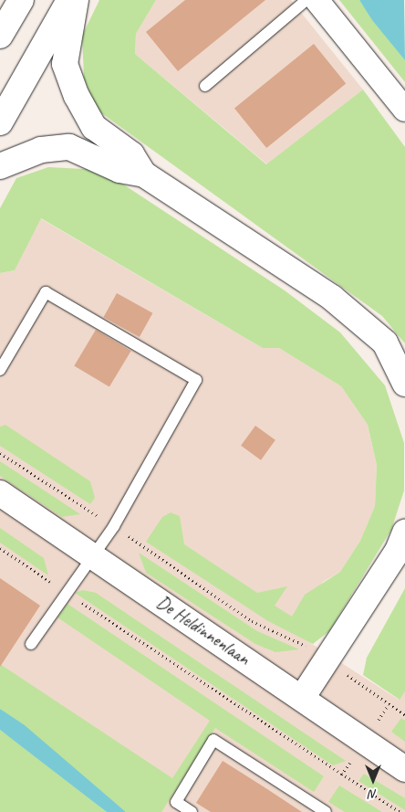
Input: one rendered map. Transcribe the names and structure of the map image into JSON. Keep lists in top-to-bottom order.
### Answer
{
  "streets": {
    "main road": ["De Heldinnenlaan"]
  },
  "north": "bottom"
}
